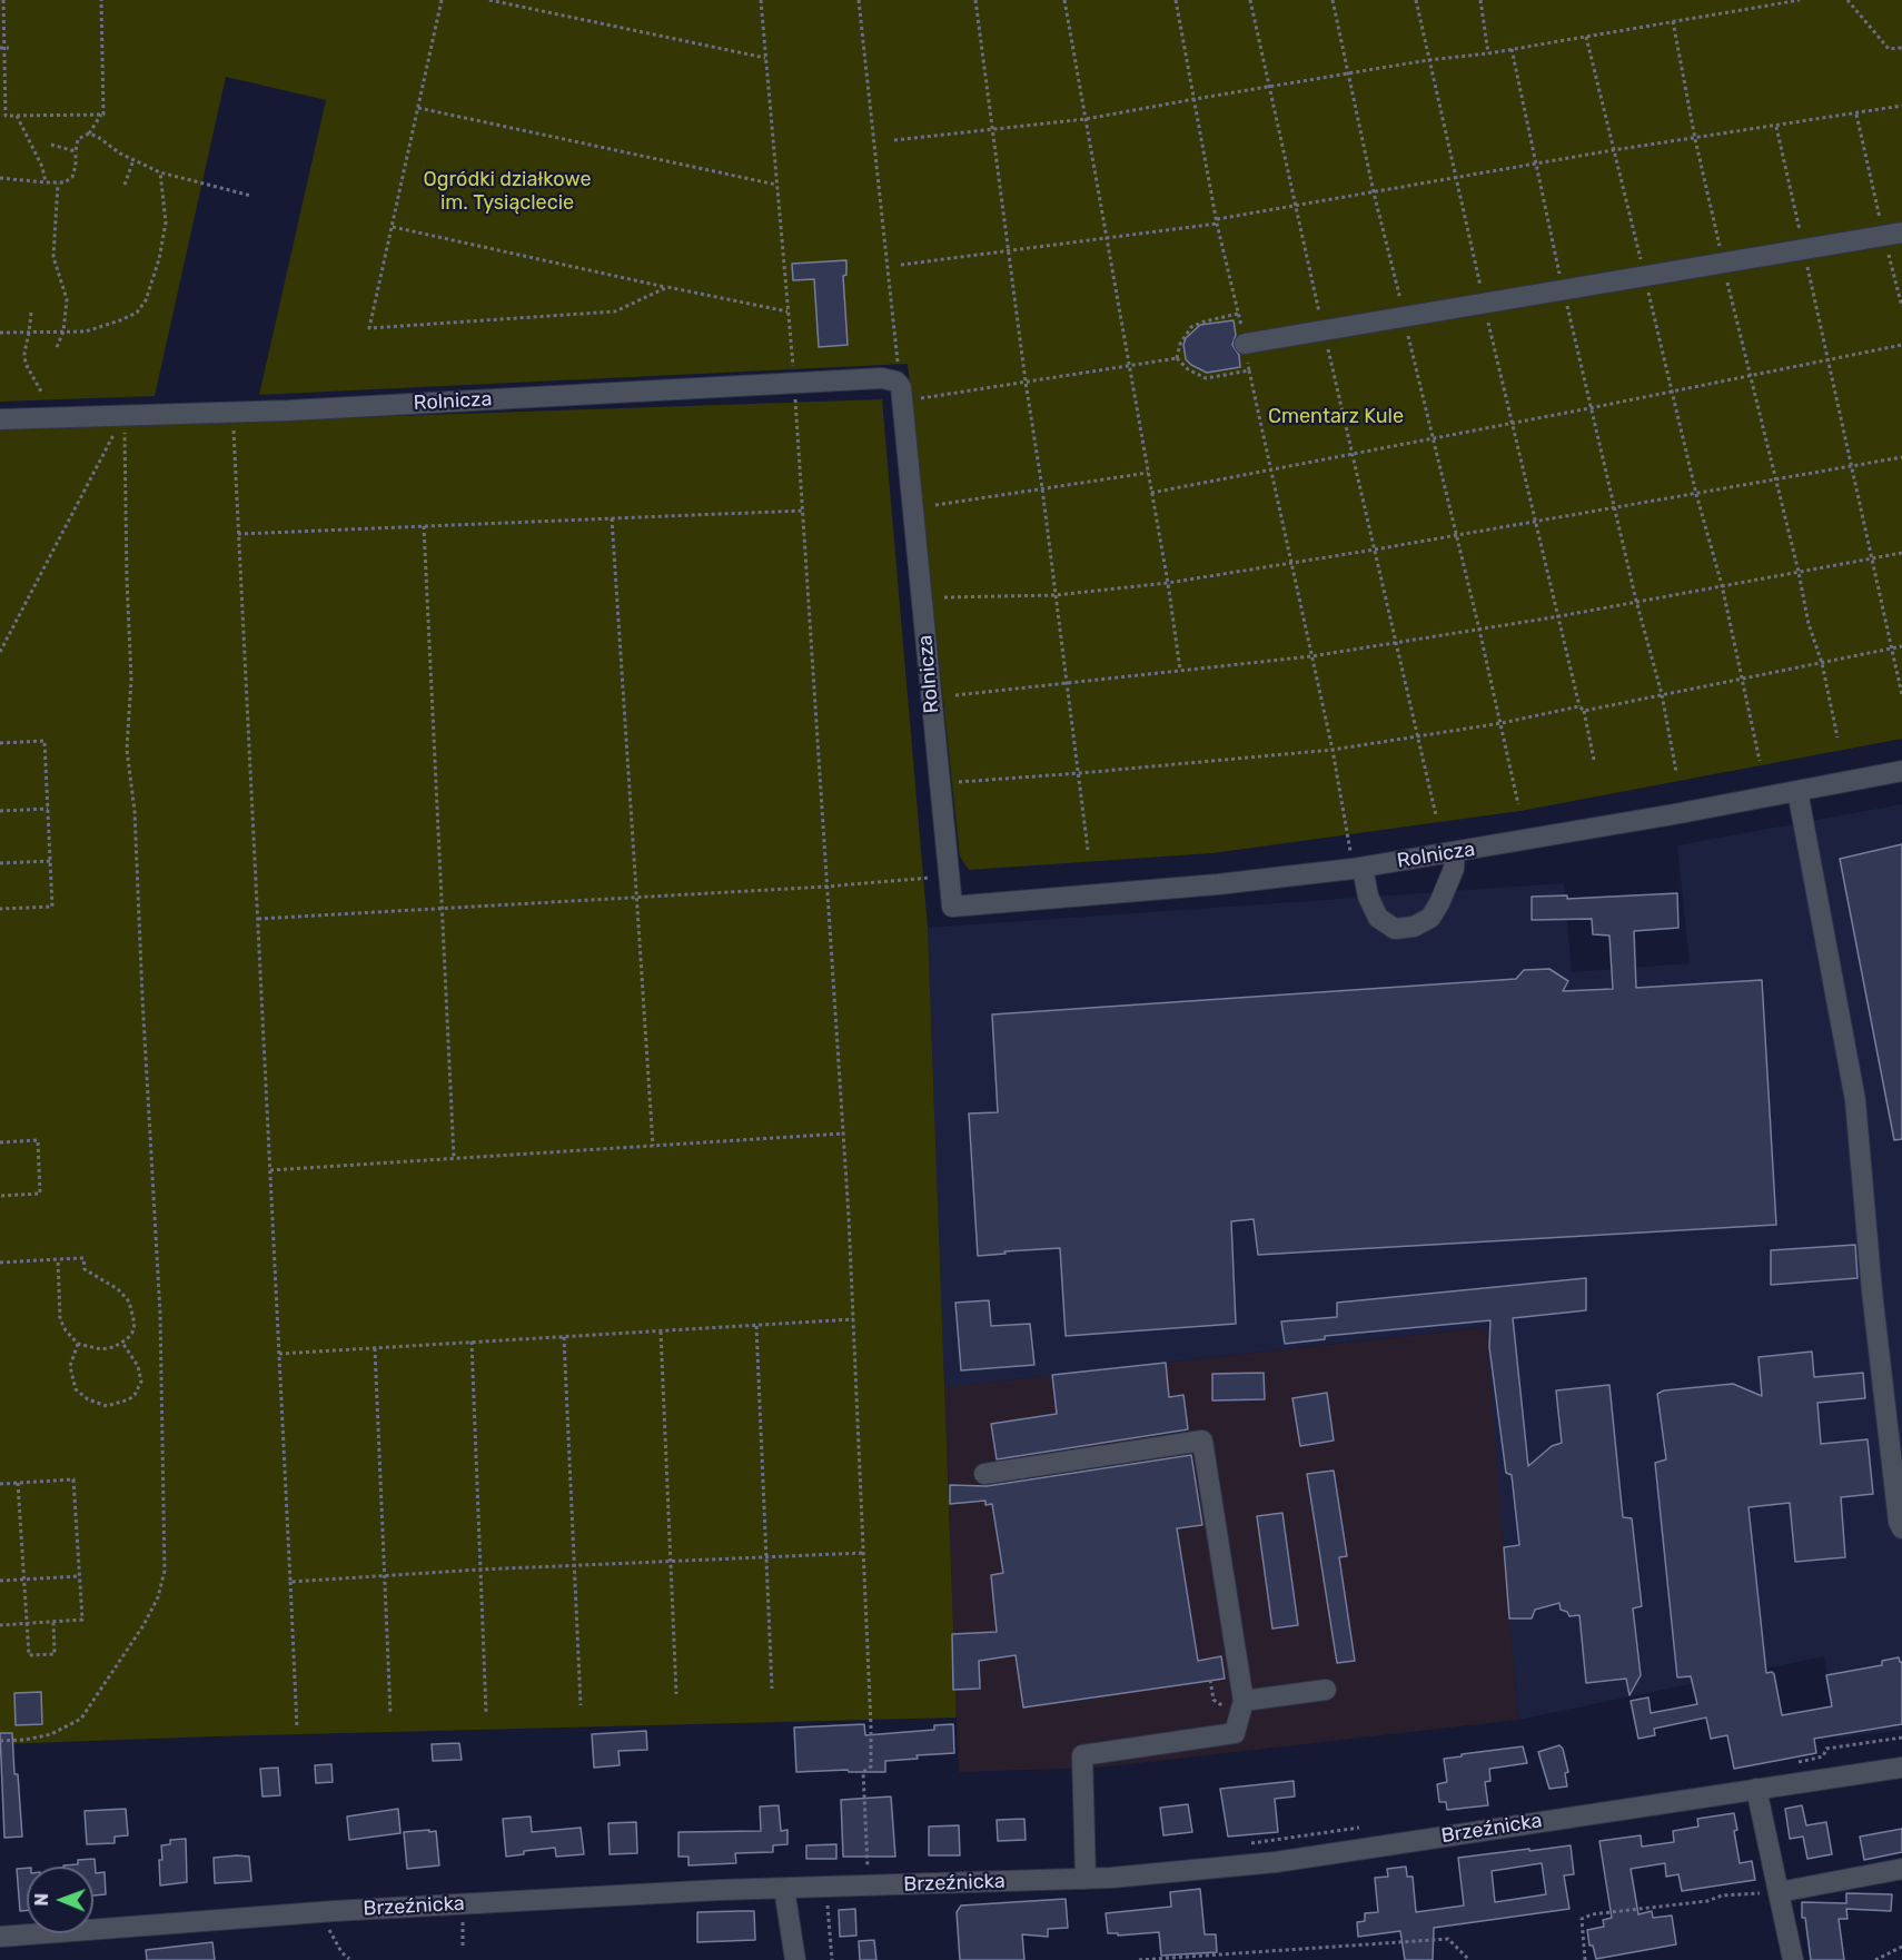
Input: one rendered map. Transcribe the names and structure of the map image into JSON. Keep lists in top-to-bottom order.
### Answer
{
  "streets": {
    "street": ["Rolnicza", "Brzeźnicka"]
  },
  "parks": ["Ogródki działkowe im. Tysiąclecie", "Cmentarz Kule"],
  "north": "left"
}
